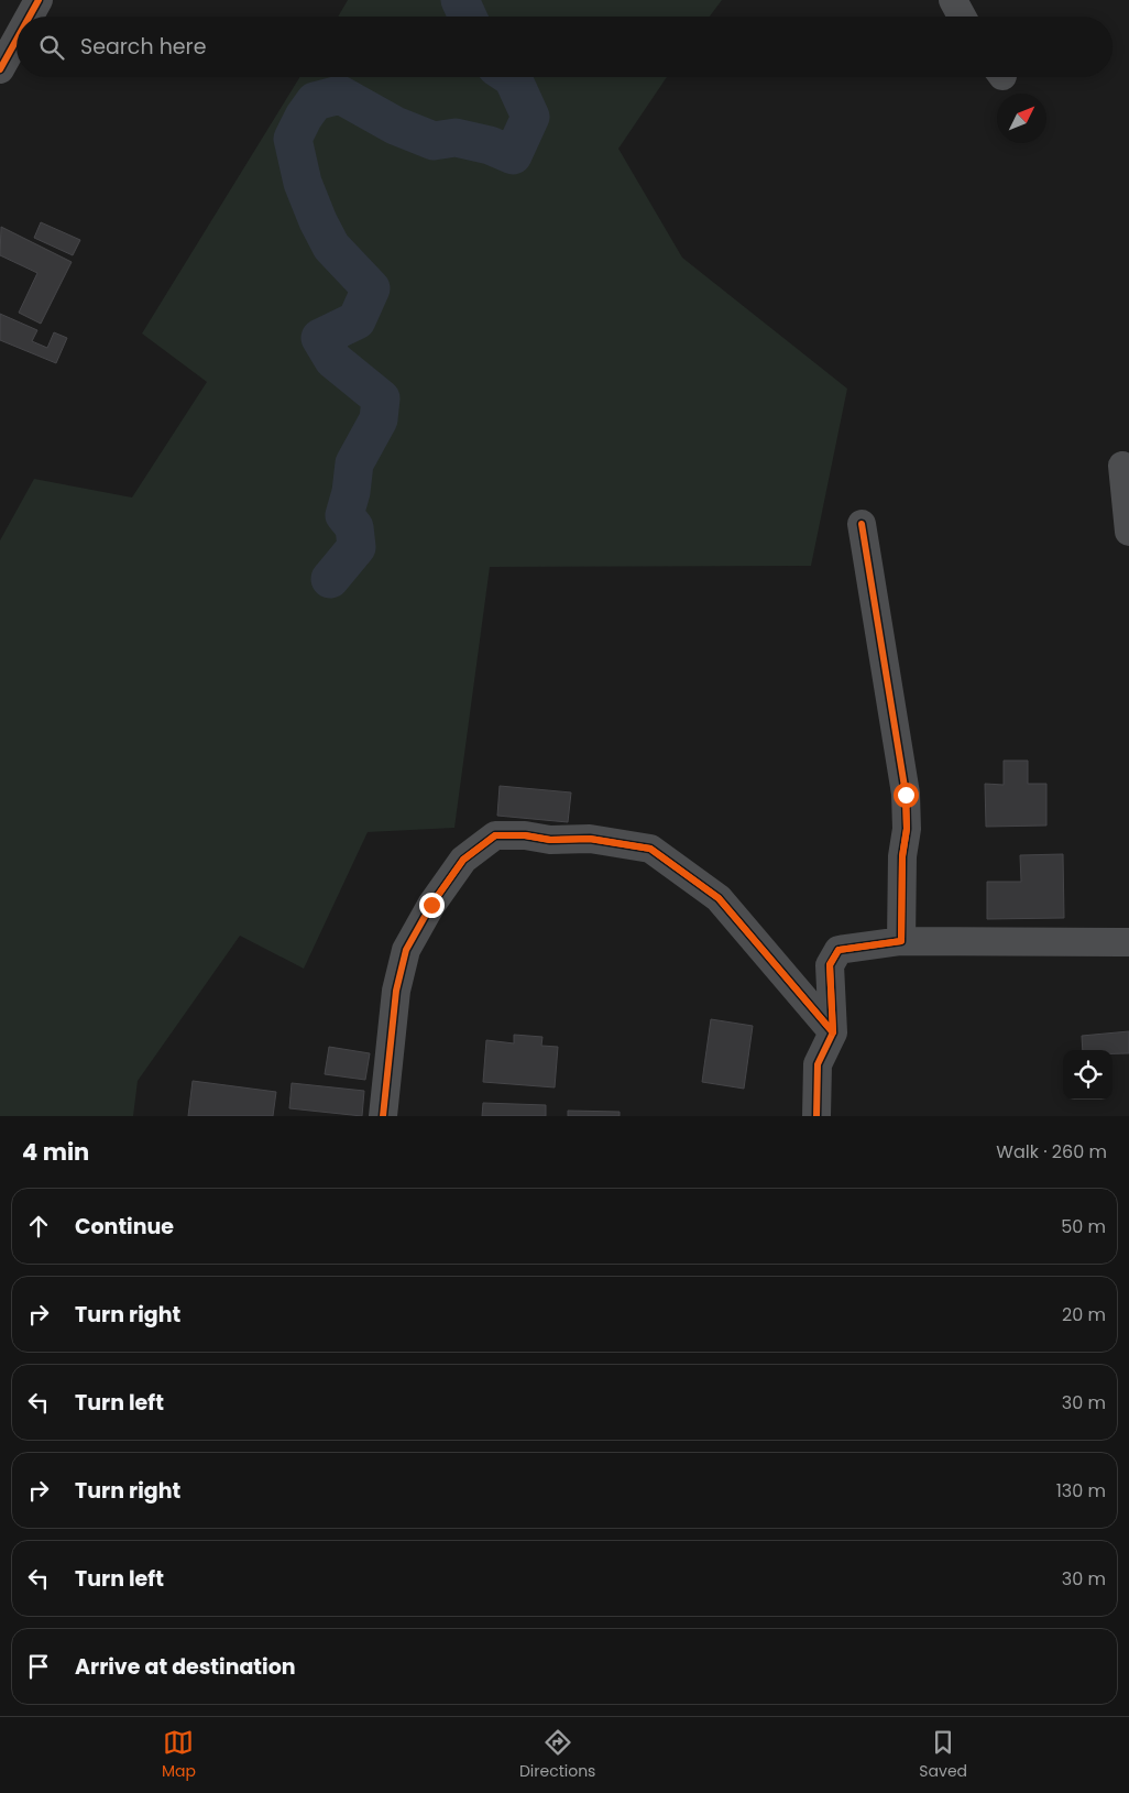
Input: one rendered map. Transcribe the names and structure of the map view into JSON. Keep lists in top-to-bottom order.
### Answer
{
  "north": "top right",
  "page": {
    "search": "Search here",
    "heading": ["4 min", "Walk · 260 m"],
    "list": [
      ["Continue", "50 m"],
      ["Turn right", "20 m"],
      ["Turn left", "30 m"],
      ["Turn right", "130 m"],
      ["Turn left", "30 m"],
      "Arrive at destination"
    ],
    "nav": ["Map", "Directions", "Saved"]
  }
}
